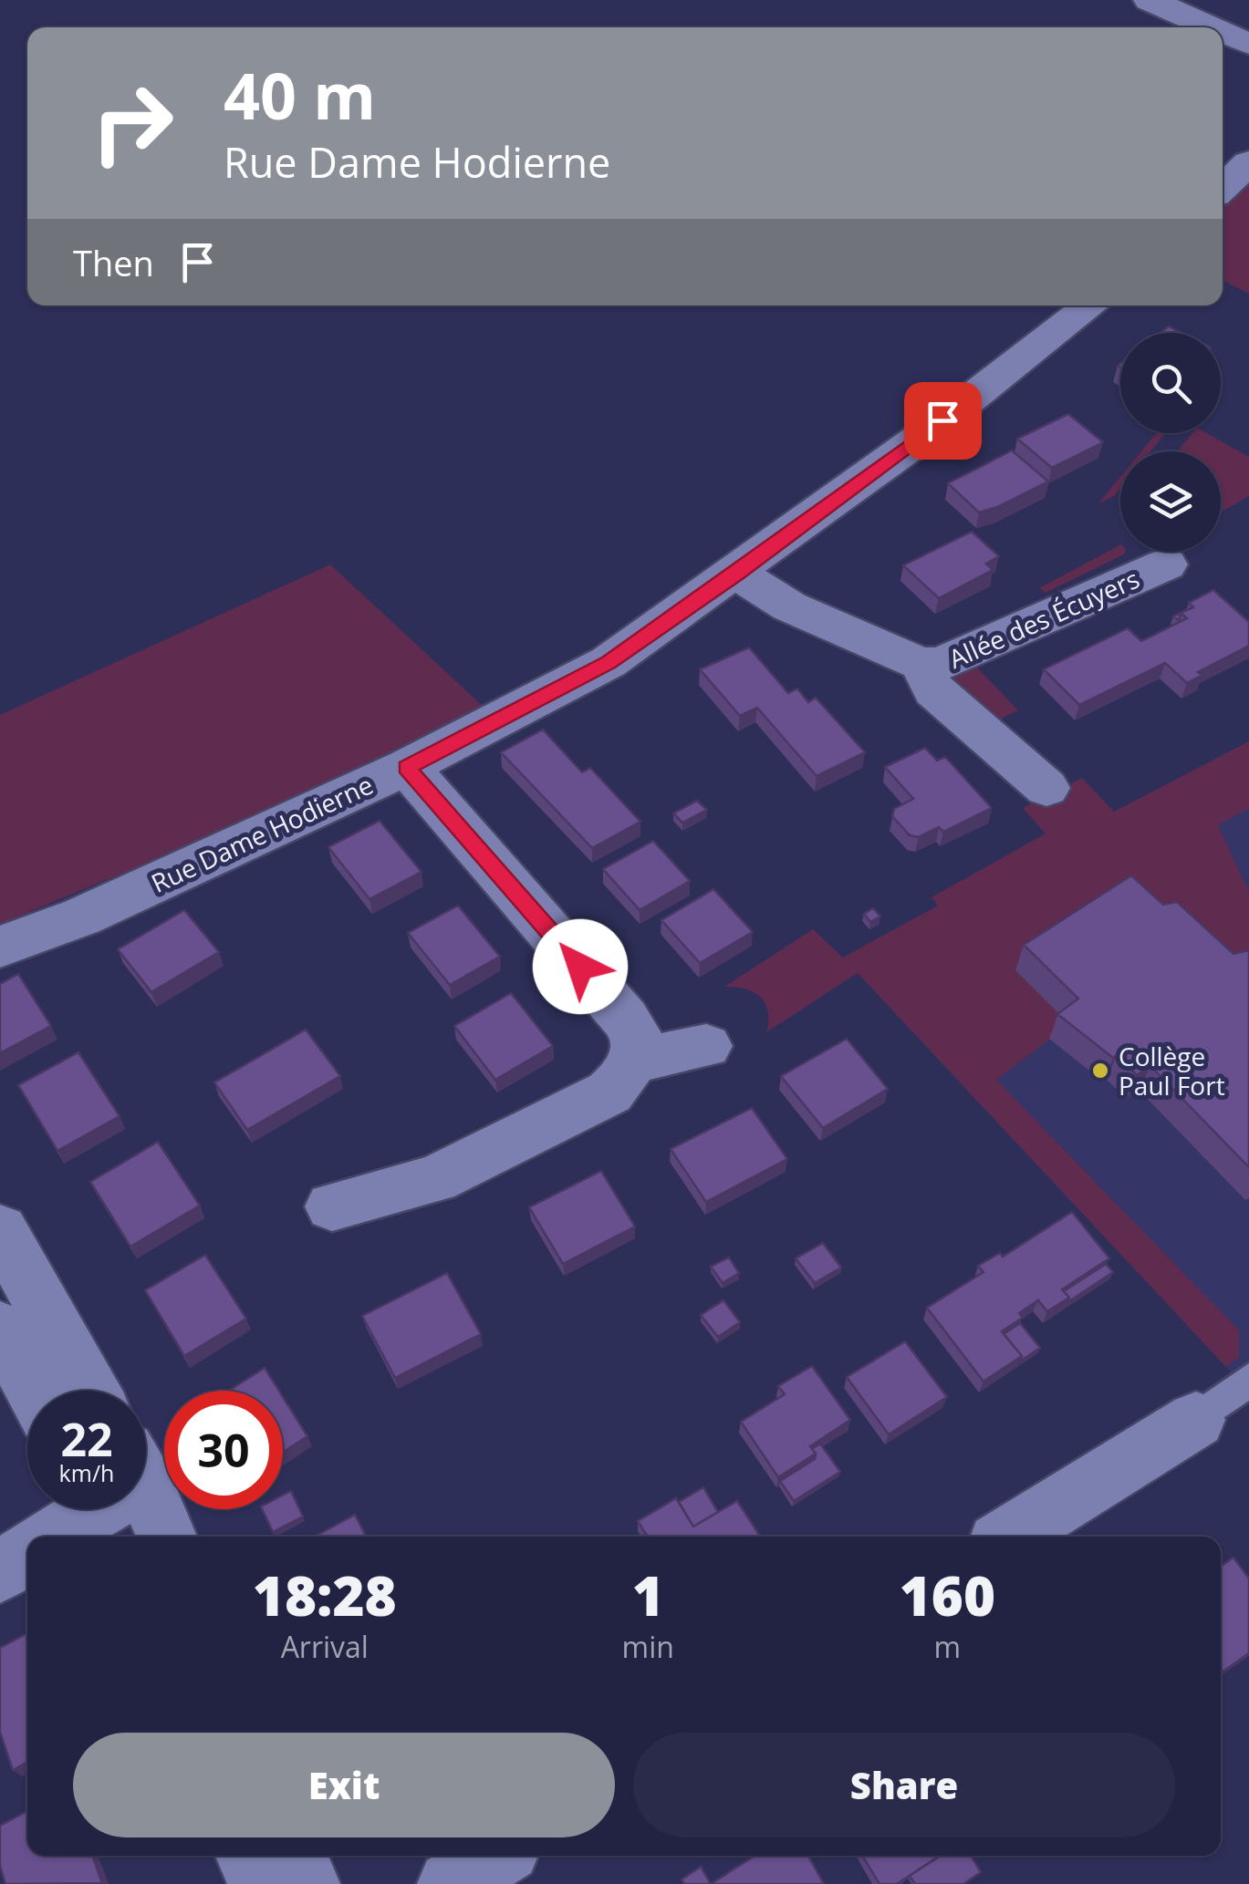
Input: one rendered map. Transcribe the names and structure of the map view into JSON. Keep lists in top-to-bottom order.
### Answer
{
  "streets": {
    "street": ["Allée des Écuyers", "Rue Dame Hodierne"]
  },
  "crossings": [
    ["Allée des Écuyers", "Rue Dame Hodierne"]
  ],
  "places": ["Collège Paul Fort"],
  "page": {
    "turn": ["40 m", "Rue Dame Hodierne"],
    "then": "Then",
    "speed": "22 km/h",
    "limit": "30",
    "eta": [
      "18:28",
      "Arrival",
      "1",
      "min",
      "160",
      "m"
    ],
    "buttons": ["Exit", "Share"]
  }
}
